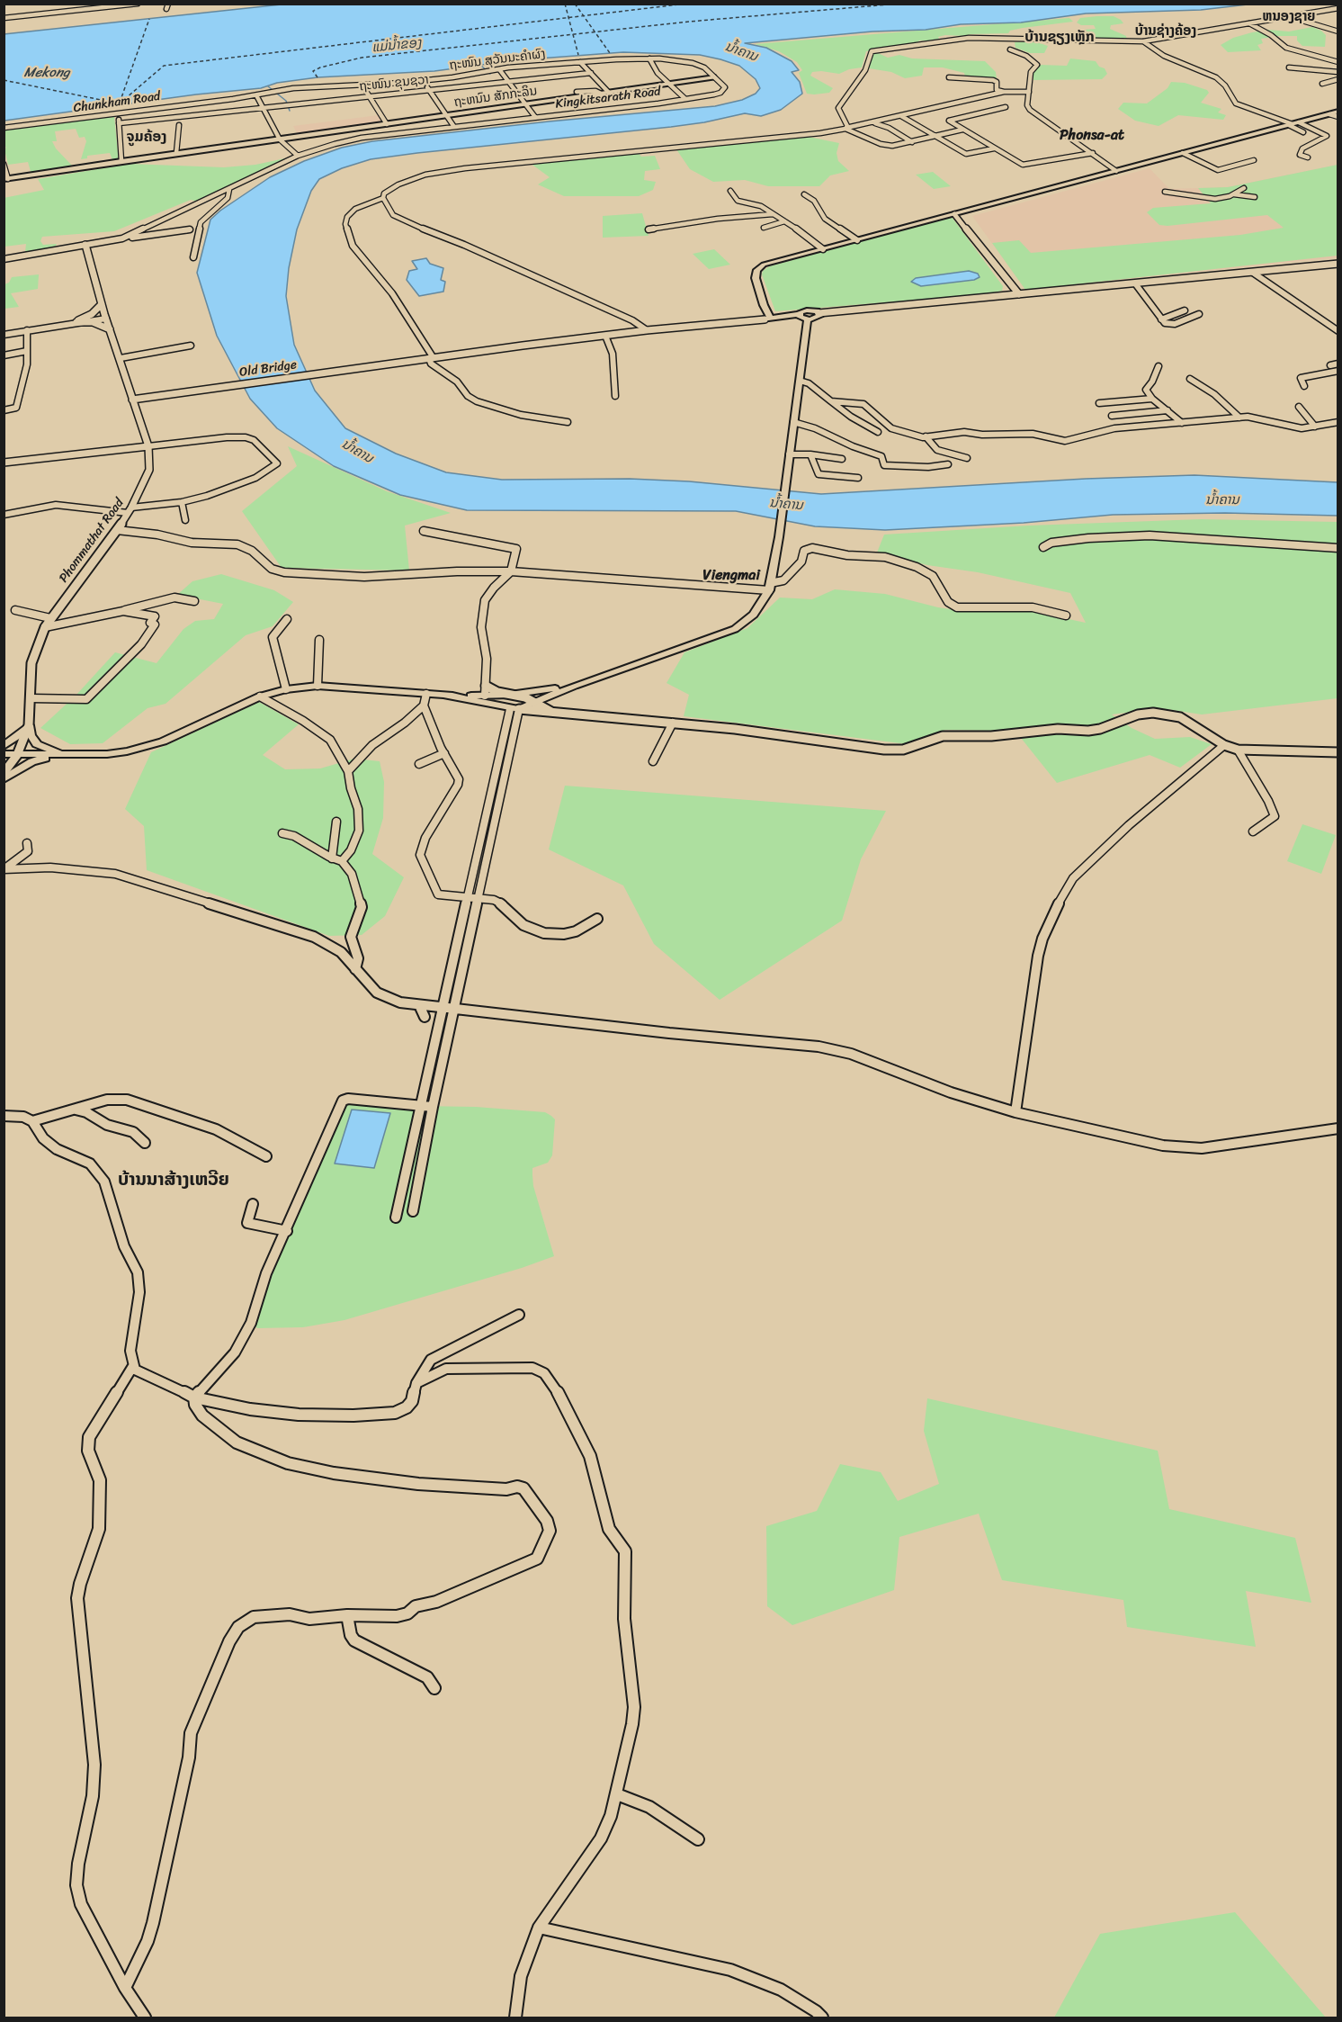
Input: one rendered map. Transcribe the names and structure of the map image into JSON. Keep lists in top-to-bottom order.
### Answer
{
  "streets": {
    "main road": ["ຖະຫນົນ ສັກກະລິນ"],
    "street": [
      "ຖະໜົນ ສຸວັນນະຄໍາຜົງ",
      "ຖະໜົນ ຂຸນຊວາ",
      "Kingkitsarath Road",
      "Chunkham Road",
      "Old Bridge",
      "Phommathat Road"
    ]
  },
  "crossings": [
    ["ຖະໜົນ ສຸວັນນະຄໍາຜົງ", "ຖະຫນົນ ສັກກະລິນ"],
    ["ຖະໜົນ ສຸວັນນະຄໍາຜົງ", "Kingkitsarath Road"],
    ["ຖະໜົນ ສຸວັນນະຄໍາຜົງ", "Chunkham Road"],
    ["ຖະຫນົນ ສັກກະລິນ", "Kingkitsarath Road"],
    ["Old Bridge", "Phommathat Road"]
  ],
  "districts": [
    "ຫນອງຊາຍ",
    "ບ້ານຊ່າງຄ້ອງ",
    "ບ້ານຊຽງເຫຼັກ",
    "Phonsa-at",
    "ຈູມຄ້ອງ",
    "Viengmai",
    "ບ້ານນາສ້າງເຫວີຍ"
  ],
  "water": ["ແມ່ນ້ຳຂອງ", "ນ້ຳຄານ", "Mekong"]
}
